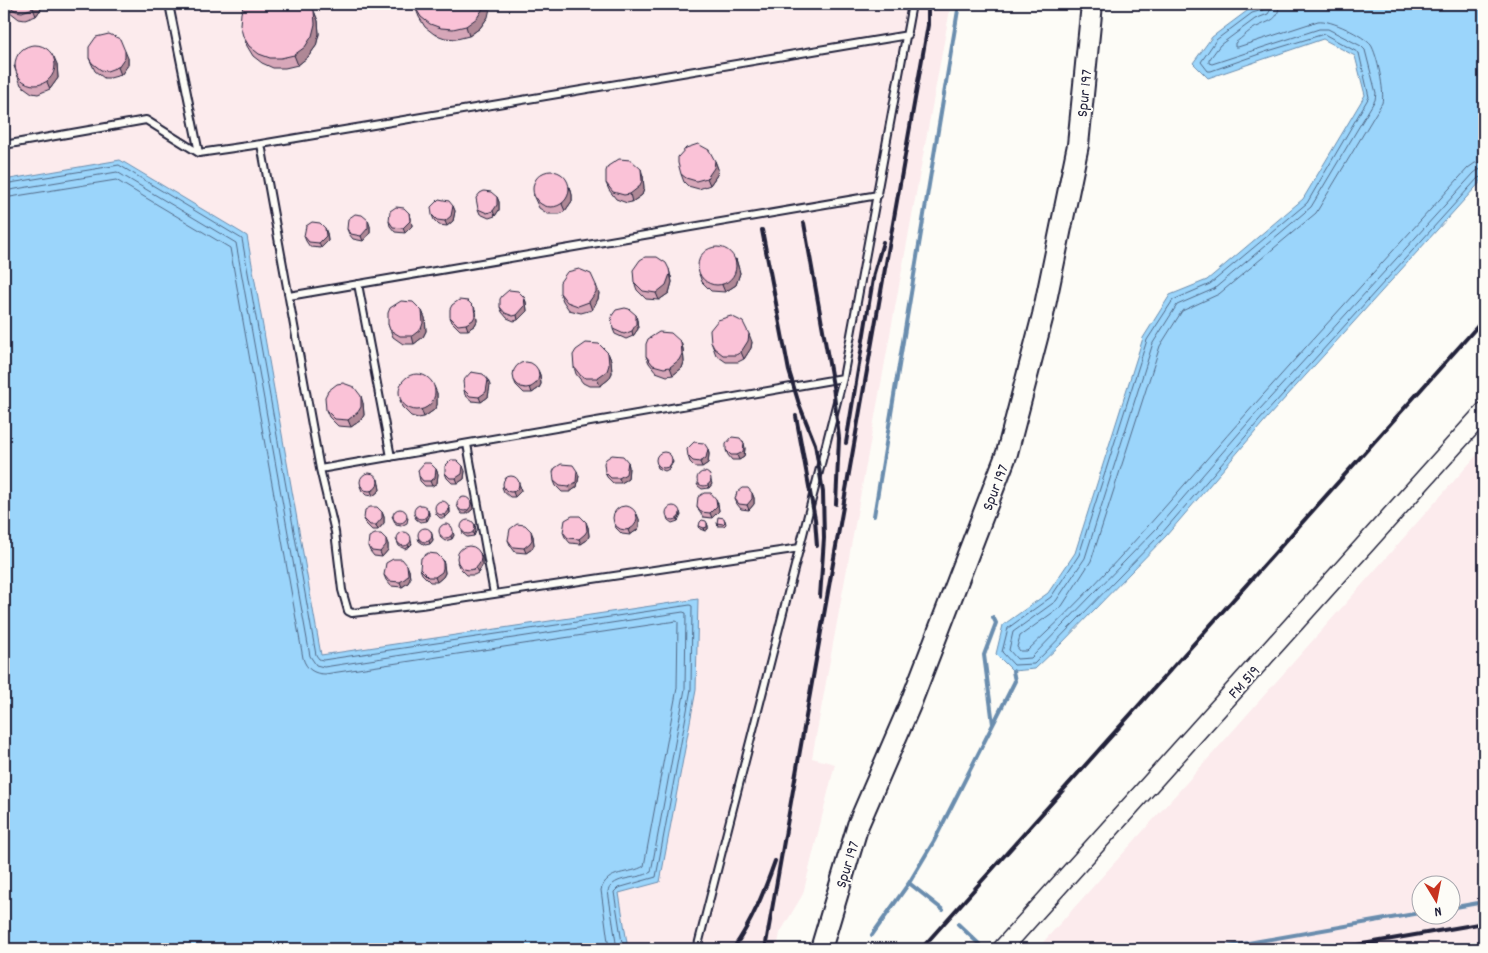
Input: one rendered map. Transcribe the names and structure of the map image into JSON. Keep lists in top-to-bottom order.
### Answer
{
  "streets": {
    "main road": ["Spur 197", "FM 519"]
  },
  "north": "bottom"
}
